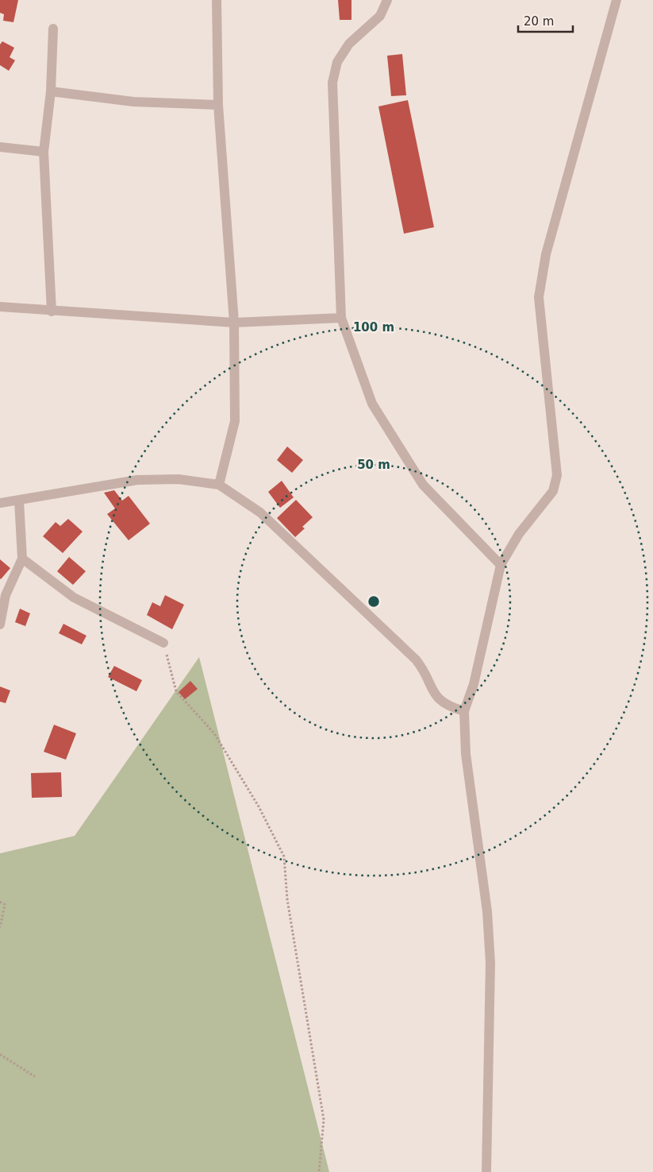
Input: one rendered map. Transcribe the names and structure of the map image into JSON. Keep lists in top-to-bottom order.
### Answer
{
  "scale_bar": "20 m",
  "rings": ["100 m", "50 m"]
}
